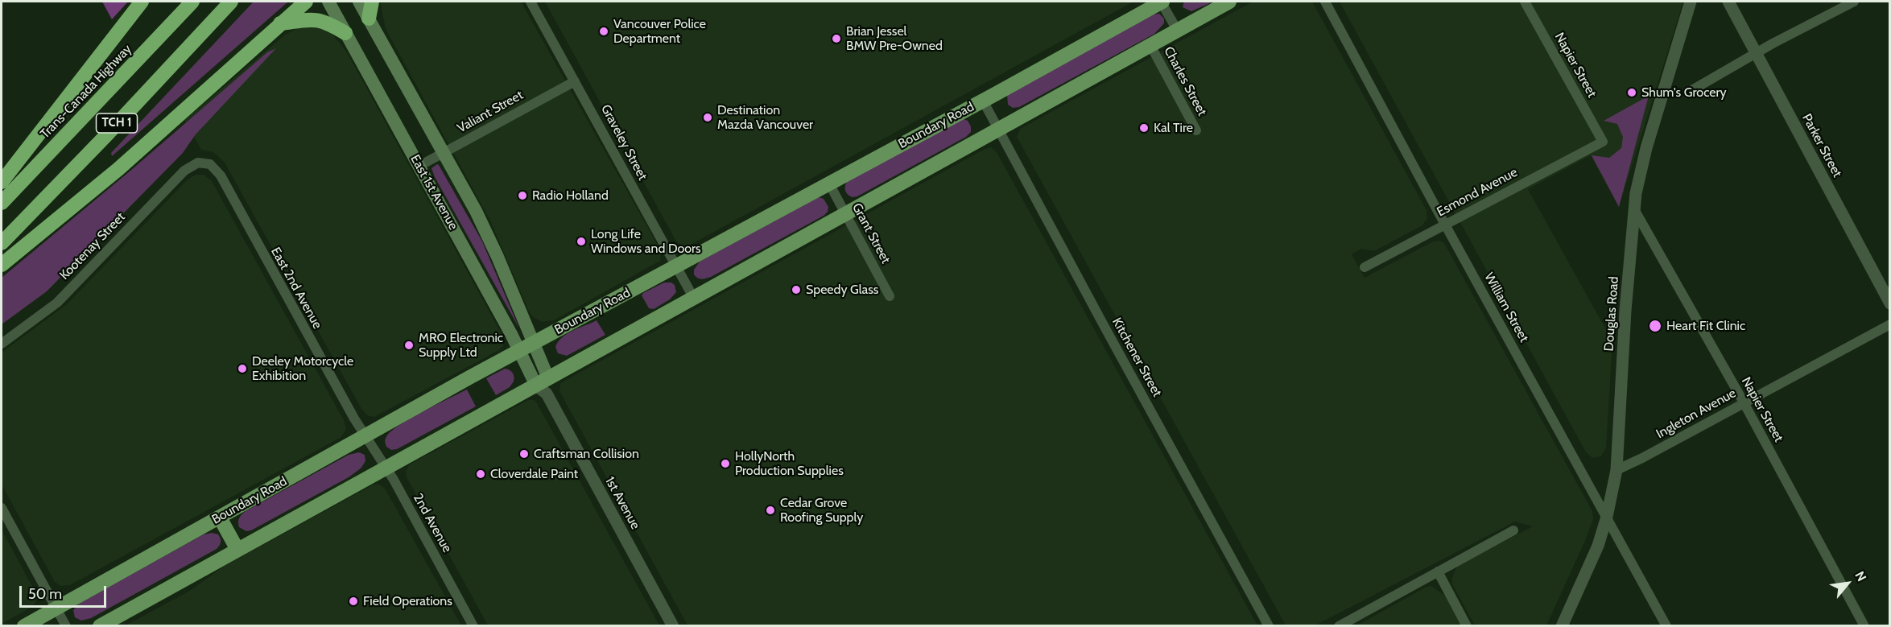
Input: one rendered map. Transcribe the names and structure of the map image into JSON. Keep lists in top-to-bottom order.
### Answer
{
  "streets": {
    "highway": ["Trans-Canada Highway", "TCH 1"],
    "main road": ["Boundary Road", "East 1st Avenue"],
    "street": [
      "Napier Street",
      "Charles Street",
      "Valiant Street",
      "Graveley Street",
      "Parker Street",
      "Esmond Avenue",
      "Grant Street",
      "Kootenay Street",
      "East 2nd Avenue",
      "William Street",
      "Douglas Road",
      "Kitchener Street",
      "Ingleton Avenue",
      "1st Avenue",
      "2nd Avenue"
    ]
  },
  "crossings": [
    ["Napier Street", "Esmond Avenue"],
    ["Napier Street", "Douglas Road"],
    ["Napier Street", "Ingleton Avenue"],
    ["Charles Street", "Boundary Road"],
    ["Valiant Street", "Graveley Street"],
    ["Valiant Street", "East 1st Avenue"],
    ["Boundary Road", "Graveley Street"],
    ["Boundary Road", "East 1st Avenue"],
    ["Boundary Road", "Grant Street"],
    ["Boundary Road", "East 2nd Avenue"],
    ["Boundary Road", "Kitchener Street"],
    ["Boundary Road", "2nd Avenue"],
    ["East 1st Avenue", "1st Avenue"],
    ["Esmond Avenue", "William Street"],
    ["Kootenay Street", "East 2nd Avenue"],
    ["East 2nd Avenue", "2nd Avenue"],
    ["William Street", "Douglas Road"],
    ["Douglas Road", "Ingleton Avenue"]
  ],
  "places": [
    "Vancouver Police Department",
    "Brian Jessel BMW Pre-Owned",
    "Shum's Grocery",
    "Destination Mazda Vancouver",
    "Kal Tire",
    "Radio Holland",
    "Long Life Windows and Doors",
    "Speedy Glass",
    "Heart Fit Clinic",
    "MRO Electronic Supply Ltd",
    "Deeley Motorcycle Exhibition",
    "Craftsman Collision",
    "HollyNorth Production Supplies",
    "Cloverdale Paint",
    "Cedar Grove Roofing Supply",
    "Field Operations"
  ],
  "scale_bar": "50 m",
  "north": "top right"
}
